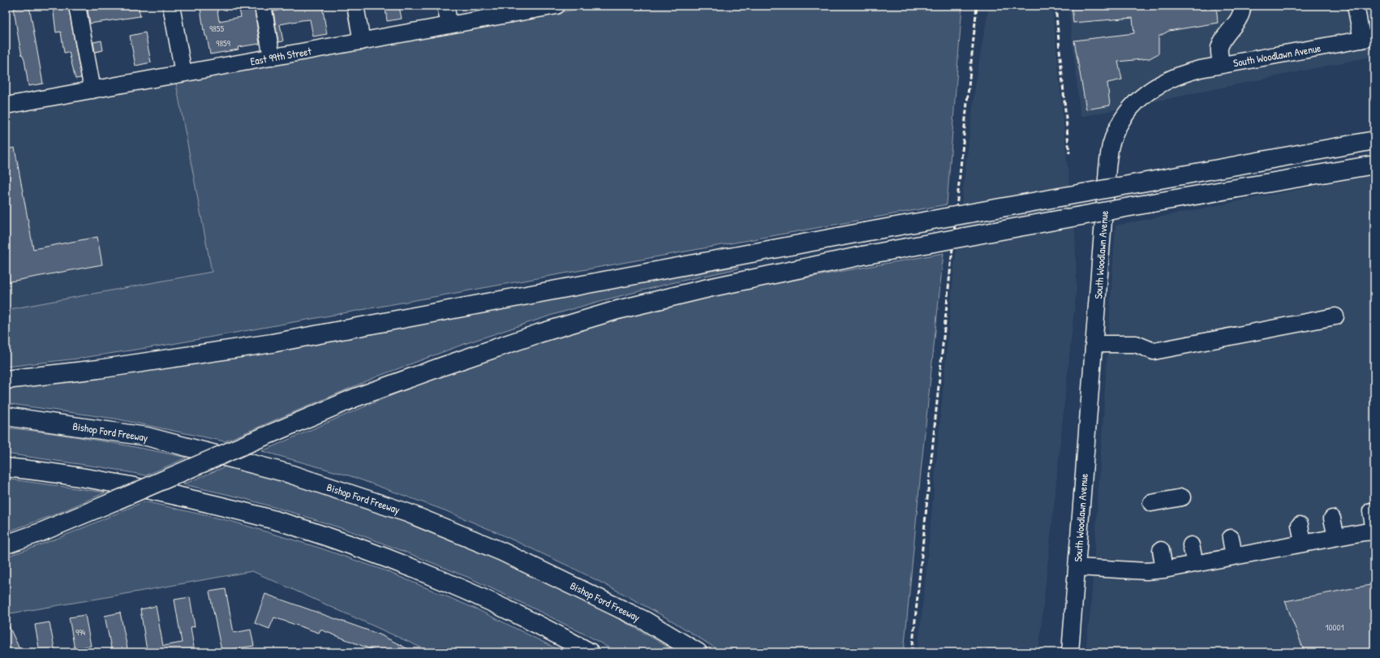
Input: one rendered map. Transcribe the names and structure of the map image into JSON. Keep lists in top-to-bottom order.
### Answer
{
  "streets": {
    "highway": ["Bishop Ford Freeway"],
    "street": ["South Woodlawn Avenue", "East 99th Street"]
  },
  "house_numbers": [
    "9855",
    "9859",
    "10001",
    "994"
  ]
}
